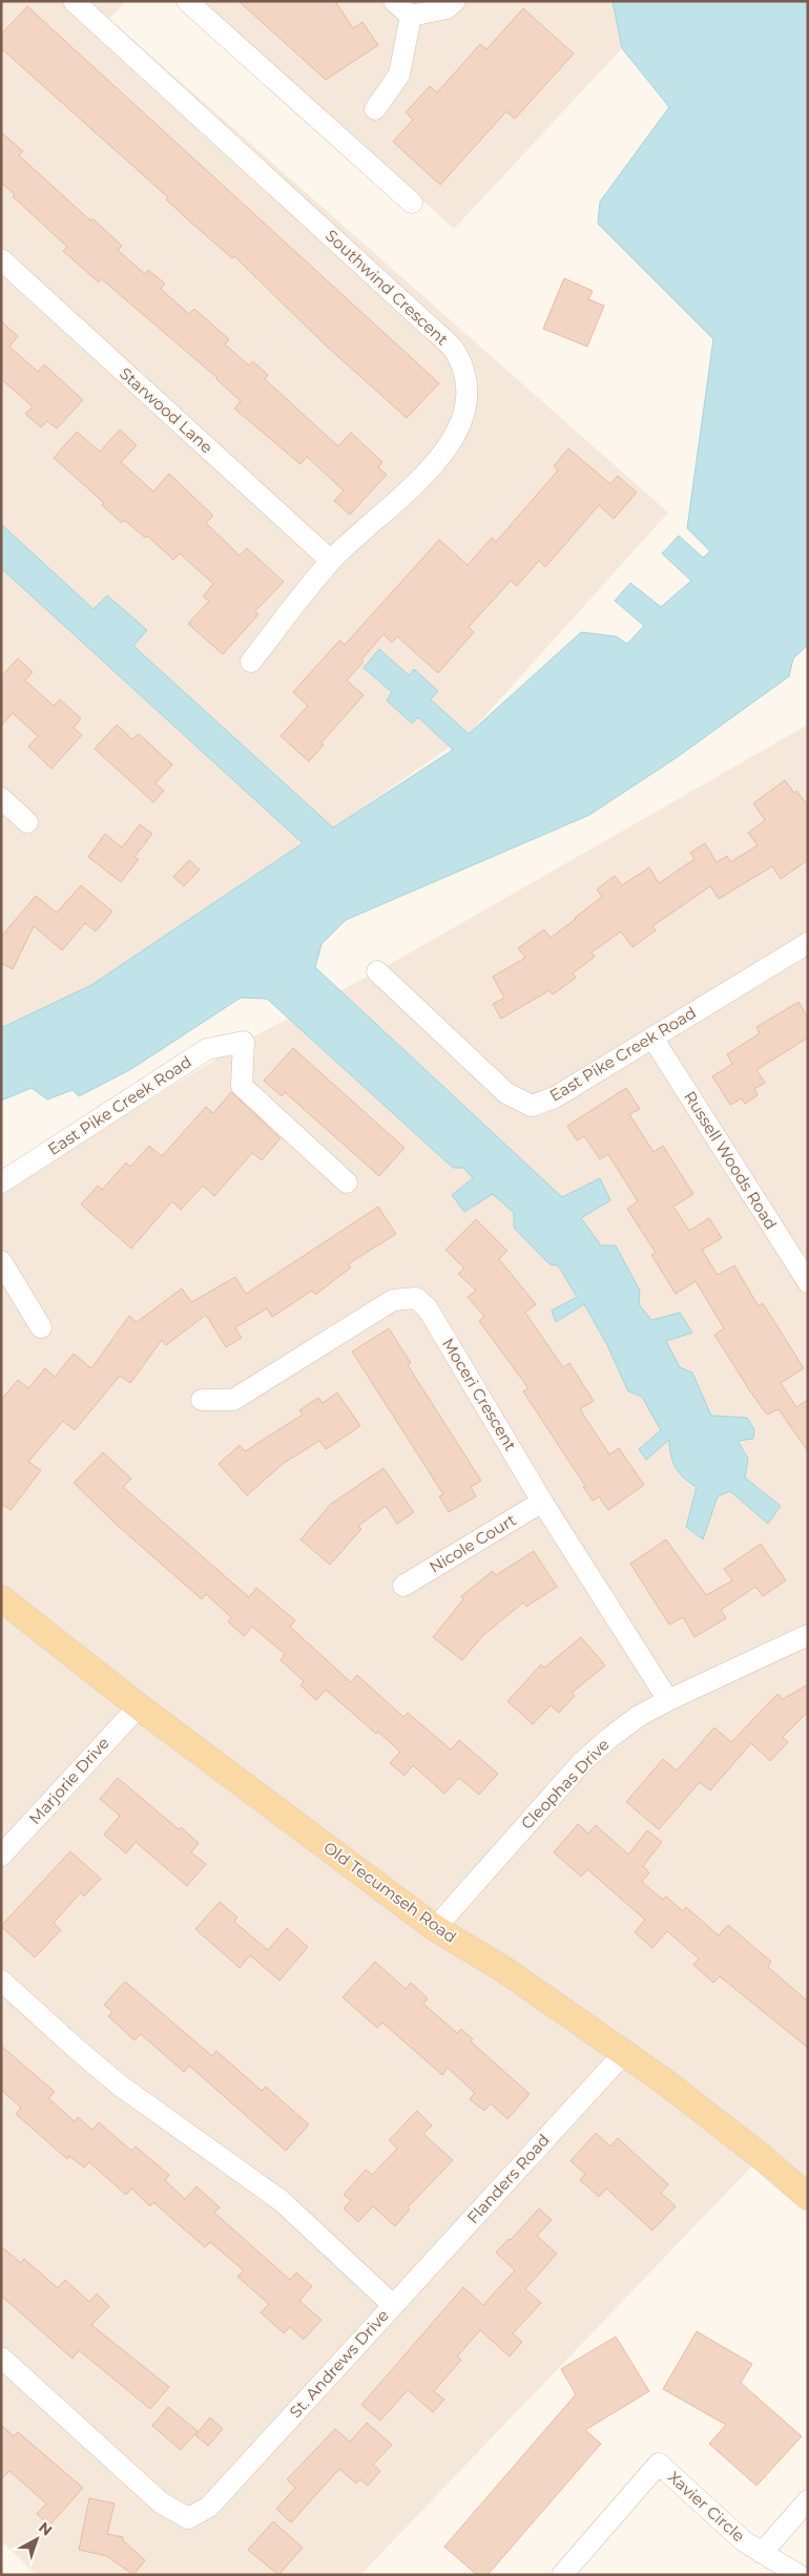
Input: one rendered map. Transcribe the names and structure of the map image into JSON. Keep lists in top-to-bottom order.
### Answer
{
  "streets": {
    "main road": ["Old Tecumseh Road"],
    "street": [
      "Southwind Crescent",
      "Starwood Lane",
      "East Pike Creek Road",
      "Russell Woods Road",
      "Moceri Crescent",
      "Nicole Court",
      "Marjorie Drive",
      "Cleophas Drive",
      "Flanders Road",
      "St. Andrews Drive",
      "Xavier Circle"
    ]
  },
  "crossings": [
    ["Southwind Crescent", "Starwood Lane"],
    ["East Pike Creek Road", "Russell Woods Road"],
    ["Moceri Crescent", "Nicole Court"],
    ["Moceri Crescent", "Cleophas Drive"],
    ["Marjorie Drive", "Old Tecumseh Road"],
    ["Cleophas Drive", "Old Tecumseh Road"],
    ["Old Tecumseh Road", "Flanders Road"],
    ["Flanders Road", "St. Andrews Drive"]
  ],
  "north": "top right"
}
